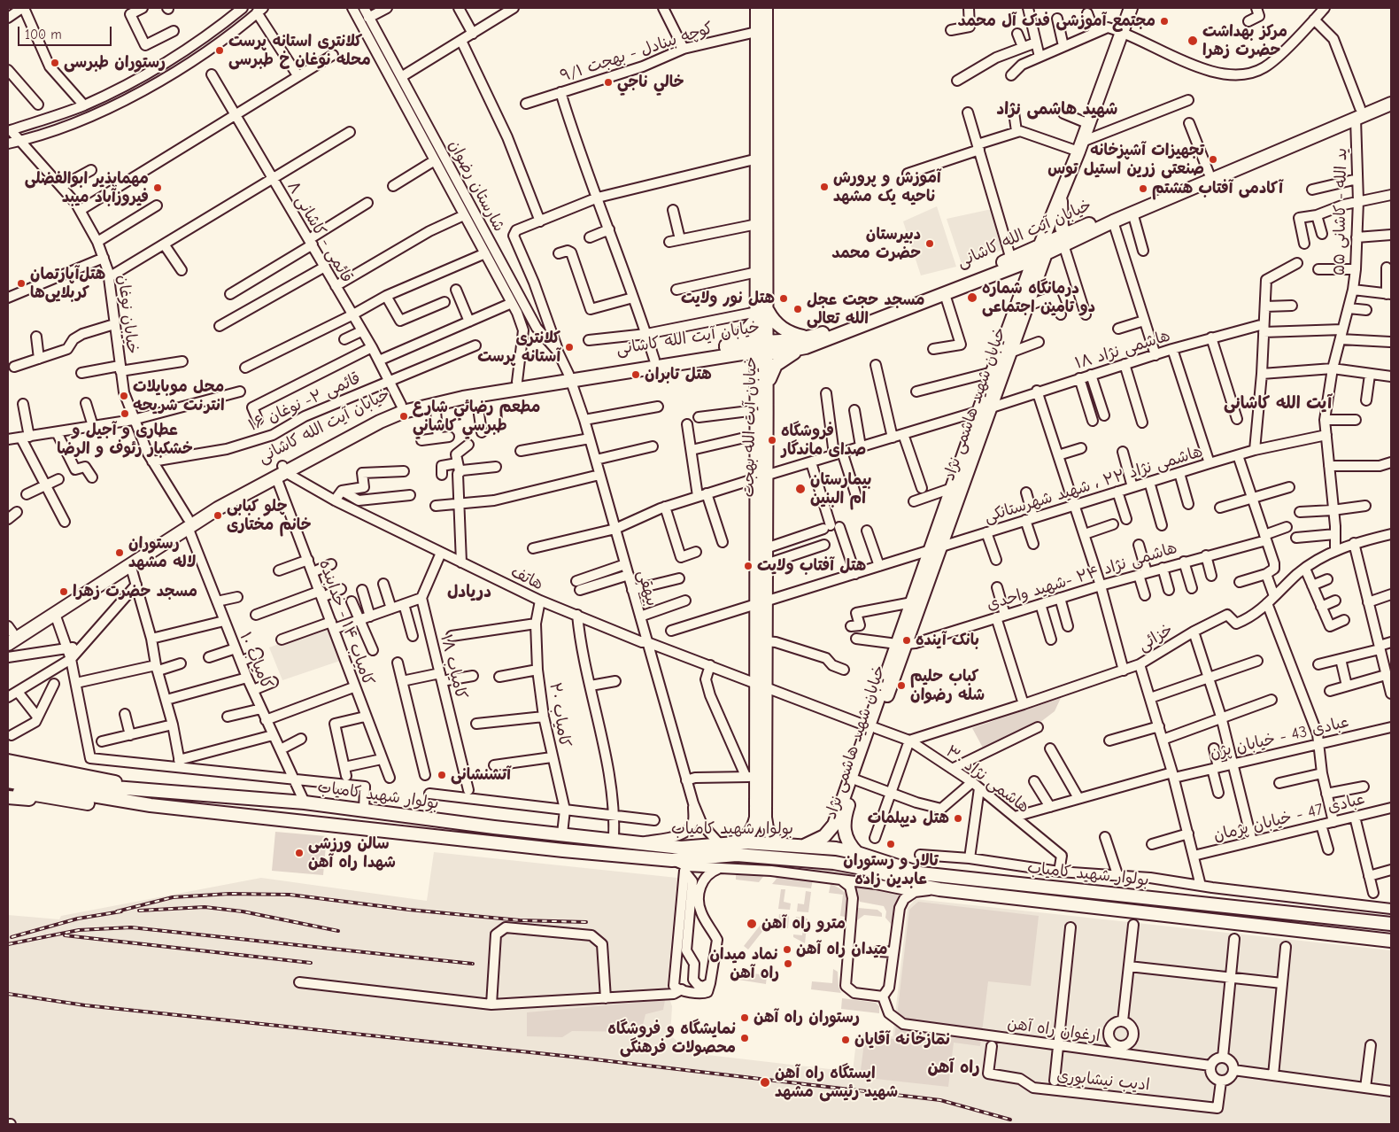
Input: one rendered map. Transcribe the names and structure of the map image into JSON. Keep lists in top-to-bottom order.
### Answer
{
  "streets": {
    "main road": [
      "خیابان آیت الله کاشانی",
      "خیابان شهید هاشمی نژاد",
      "خیابان آیت الله بهجت",
      "بولوار شهید کامیاب"
    ],
    "street": [
      "کوچه بینادل - بهجت ۹/۱",
      "شارستان رضوان",
      "ید الله - کاشانی ۵۵",
      "قائمی - کاشانی ۸",
      "خیابان نوغان",
      "هاشمی نژاد ۱۸",
      "قائمی ۲- نوغان ۱۶",
      "هاشمی نژاد ۲۲ ، شهید شهرستانکی",
      "هاشمی نژاد ۲۴ -شهید واحدی",
      "هاتف",
      "بیهقی",
      "کامیاب ۱۴ - خدابنده",
      "خزائی",
      "کامیاب ۱۰",
      "کامیاب ۱۸",
      "کامیاب ۲۰",
      "عبادی 43 - خیابان پژن",
      "هاشمی نژاد ۳۰",
      "عبادی 47 - خیابان پژمان",
      "ارغوان راه آهن",
      "ادیب نیشابوری"
    ]
  },
  "crossings": [
    ["کوچه بینادل - بهجت ۹/۱", "خیابان آیت الله بهجت"],
    ["شارستان رضوان", "خیابان آیت الله کاشانی"],
    ["شارستان رضوان", "بیهقی"],
    ["ید الله - کاشانی ۵۵", "خیابان آیت الله کاشانی"],
    ["ید الله - کاشانی ۵۵", "هاشمی نژاد ۱۸"],
    ["ید الله - کاشانی ۵۵", "هاشمی نژاد ۲۲ ، شهید شهرستانکی"],
    ["ید الله - کاشانی ۵۵", "خزائی"],
    ["قائمی - کاشانی ۸", "خیابان آیت الله کاشانی"],
    ["قائمی - کاشانی ۸", "قائمی ۲- نوغان ۱۶"],
    ["خیابان آیت الله کاشانی", "خیابان نوغان"],
    ["خیابان آیت الله کاشانی", "خیابان شهید هاشمی نژاد"],
    ["خیابان آیت الله کاشانی", "خیابان آیت الله بهجت"],
    ["خیابان آیت الله کاشانی", "هاتف"],
    ["خیابان آیت الله کاشانی", "بیهقی"],
    ["خیابان آیت الله کاشانی", "کامیاب ۱۴ - خدابنده"],
    ["خیابان آیت الله کاشانی", "کامیاب ۱۰"],
    ["خیابان نوغان", "قائمی ۲- نوغان ۱۶"],
    ["خیابان نوغان", "کامیاب ۱۰"],
    ["هاشمی نژاد ۱۸", "خیابان شهید هاشمی نژاد"],
    ["خیابان شهید هاشمی نژاد", "هاشمی نژاد ۲۲ ، شهید شهرستانکی"],
    ["خیابان شهید هاشمی نژاد", "هاشمی نژاد ۲۴ -شهید واحدی"],
    ["خیابان شهید هاشمی نژاد", "هاتف"],
    ["خیابان شهید هاشمی نژاد", "هاشمی نژاد ۳۰"],
    ["خیابان شهید هاشمی نژاد", "بولوار شهید کامیاب"],
    ["خیابان آیت الله بهجت", "هاشمی نژاد ۲۲ ، شهید شهرستانکی"],
    ["خیابان آیت الله بهجت", "هاتف"],
    ["خیابان آیت الله بهجت", "بولوار شهید کامیاب"],
    ["هاتف", "بیهقی"],
    ["هاتف", "کامیاب ۱۴ - خدابنده"],
    ["هاتف", "کامیاب ۲۰"],
    ["هاتف", "هاشمی نژاد ۳۰"],
    ["خزائی", "هاشمی نژاد ۳۰"],
    ["کامیاب ۱۰", "بولوار شهید کامیاب"],
    ["کامیاب ۲۰", "بولوار شهید کامیاب"],
    ["عبادی 43 - خیابان پژن", "هاشمی نژاد ۳۰"],
    ["ارغوان راه آهن", "ادیب نیشابوری"]
  ],
  "districts": [
    "شهید هاشمی نژاد",
    "آیت الله کاشانی",
    "دریادل",
    "راه آهن"
  ],
  "places": [
    "مجتمع آموزشی فدک آل محمد",
    "مرکز بهداشت حضرت زهرا",
    "کلانتری استانه پرست محله نوغان خ طبرسی",
    "رستوران طبرسی",
    "خالي ناجي",
    "تجهیزات آشپزخانه صنعتی زرین استیل توس",
    "آموزش و پرورش ناحیه یک مشهد",
    "مهماپذیر ابوالفضلی فیروزآباد میبد",
    "آکادمی آفتاب هشتم",
    "دبیرستان حضرت محمد",
    "هتل‌آپارتمان کربلایی‌ها",
    "درمانگاه شماره دو تامین اجتماعی",
    "هتل نور ولایت",
    "مسجد حجت عجل الله تعالی",
    "کلانتری آستانه پرست",
    "هتل تابران",
    "محل موبايلات انترنت شريحه",
    "عطاری و آجیل و خشکبار رئوف و الرضا",
    "مطعم رضائي شارع طبرسي كاشاني",
    "فروشگاه صدای ماندگار",
    "بیمارستان ام البنین",
    "چلو کبابی خانم مختاری",
    "رستوران لاله مشهد",
    "هتل آفتاب ولایت",
    "مسجد حضرت زهرا",
    "بانک آینده",
    "کباب حلیم شله رضوان",
    "آتشنشانی",
    "هتل دیپلمات",
    "تالار و رستوران عابدین زاده",
    "سالن ورزشی شهدا راه آهن",
    "مترو راه آهن",
    "میدان راه آهن",
    "نماد میدان راه آهن",
    "رستوران راه آهن",
    "نمایشگاه و فروشگاه محصولات فرهنگی",
    "نمازخانه آقایان",
    "ایستگاه راه آهن شهید رئیسی مشهد"
  ],
  "scale_bar": "100 m"
}
